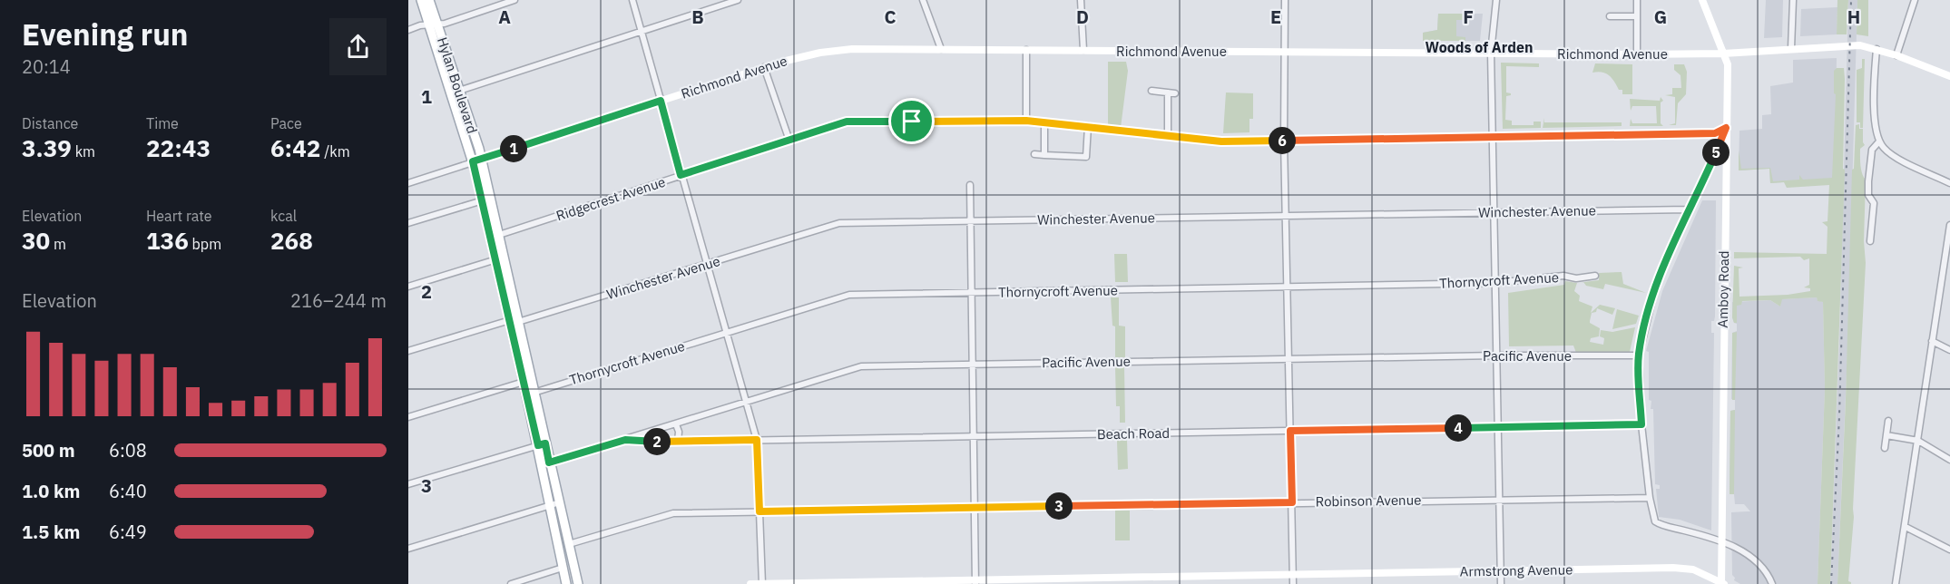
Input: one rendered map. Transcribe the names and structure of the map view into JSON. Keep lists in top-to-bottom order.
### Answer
{
  "streets": {
    "main road": [
      "Richmond Avenue",
      "Hylan Boulevard",
      "Amboy Road",
      "Armstrong Avenue"
    ],
    "street": [
      "Ridgecrest Avenue",
      "Winchester Avenue",
      "Thornycroft Avenue",
      "Pacific Avenue",
      "Beach Road",
      "Robinson Avenue"
    ]
  },
  "crossings": [
    ["Richmond Avenue", "Hylan Boulevard"],
    ["Richmond Avenue", "Amboy Road"],
    ["Hylan Boulevard", "Ridgecrest Avenue"],
    ["Hylan Boulevard", "Winchester Avenue"],
    ["Hylan Boulevard", "Thornycroft Avenue"],
    ["Hylan Boulevard", "Pacific Avenue"],
    ["Hylan Boulevard", "Robinson Avenue"],
    ["Ridgecrest Avenue", "Amboy Road"],
    ["Amboy Road", "Armstrong Avenue"],
    ["Pacific Avenue", "Beach Road"]
  ],
  "districts": ["Woods of Arden"],
  "page": {
    "heading": ["Evening run", "20:14"],
    "stats": [
      ["Distance", "3.39 km"],
      ["Time", "22:43"],
      ["Pace", "6:42 /km"],
      ["Elevation", "30 m"],
      ["Heart rate", "136 bpm"],
      ["kcal", "268"]
    ],
    "pins": [
      "6",
      "1",
      "5",
      "4",
      "2",
      "3"
    ],
    "chart": ["Elevation", "216–244 m"],
    "list": [
      {
        "name": "500 m",
        "note": "6:08"
      },
      {
        "name": "1.0 km",
        "note": "6:40"
      },
      {
        "name": "1.5 km",
        "note": "6:49"
      }
    ]
  },
  "grid": {
    "columns": [
      "A",
      "B",
      "C",
      "D",
      "E",
      "F",
      "G",
      "H"
    ],
    "rows": ["1", "2", "3"]
  }
}
